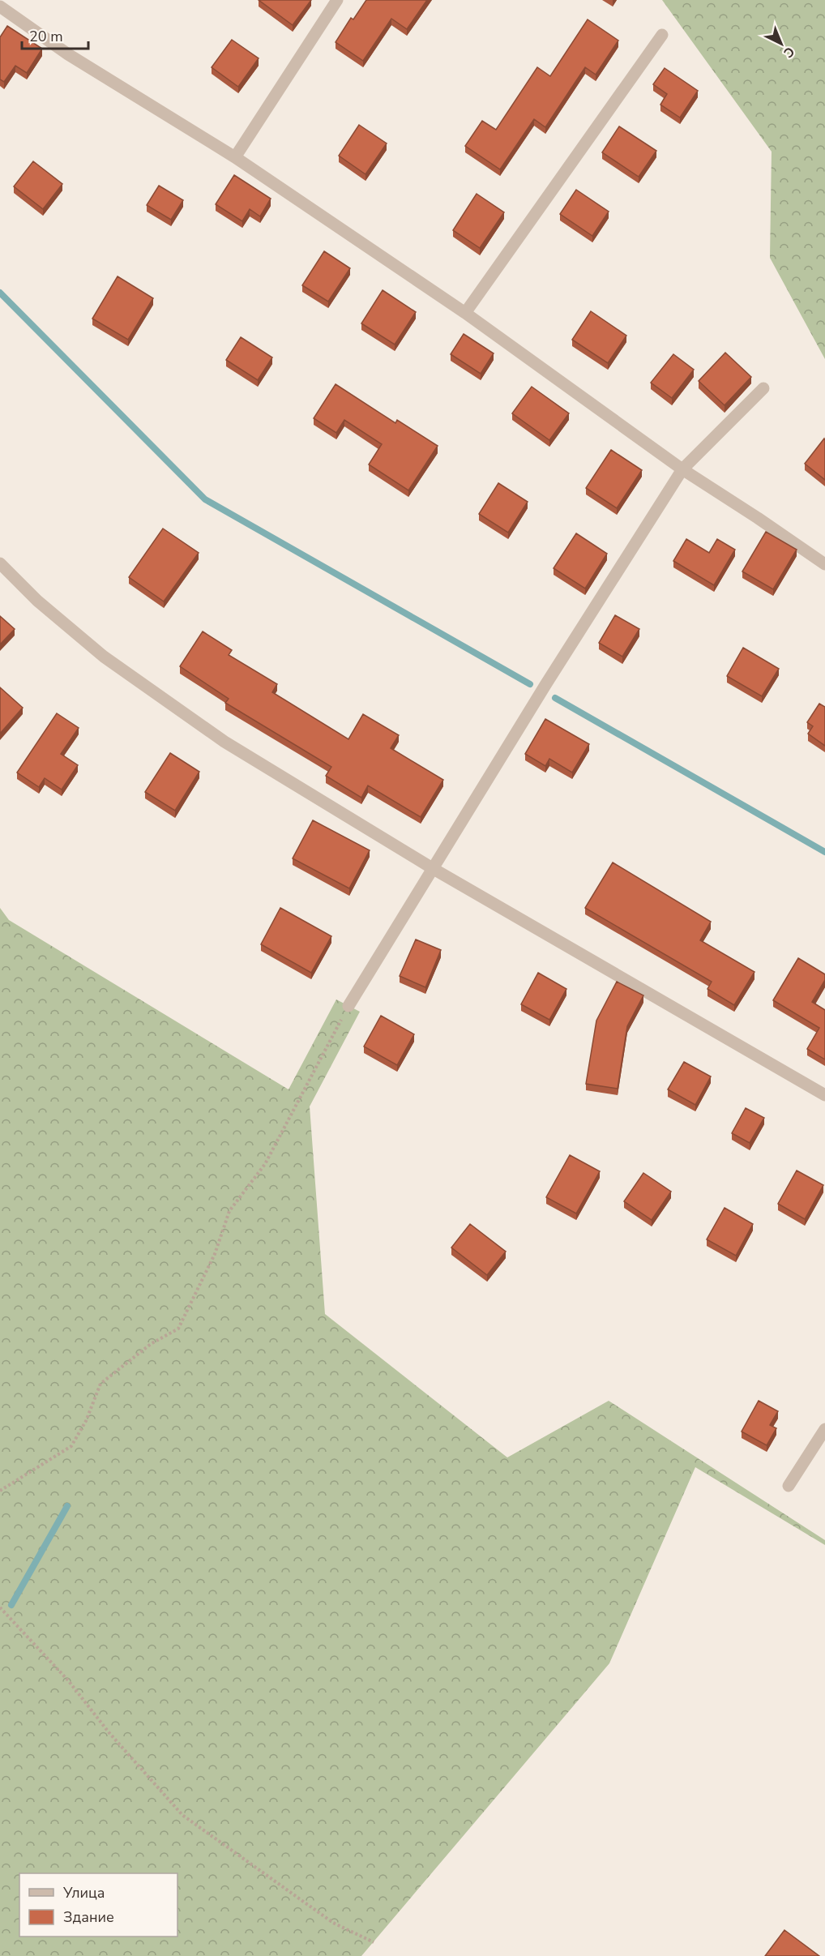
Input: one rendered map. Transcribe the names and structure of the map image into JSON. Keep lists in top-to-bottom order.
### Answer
{
  "legend": ["Улица", "Здание"],
  "scale_bar": "20 m",
  "north": "bottom right"
}
